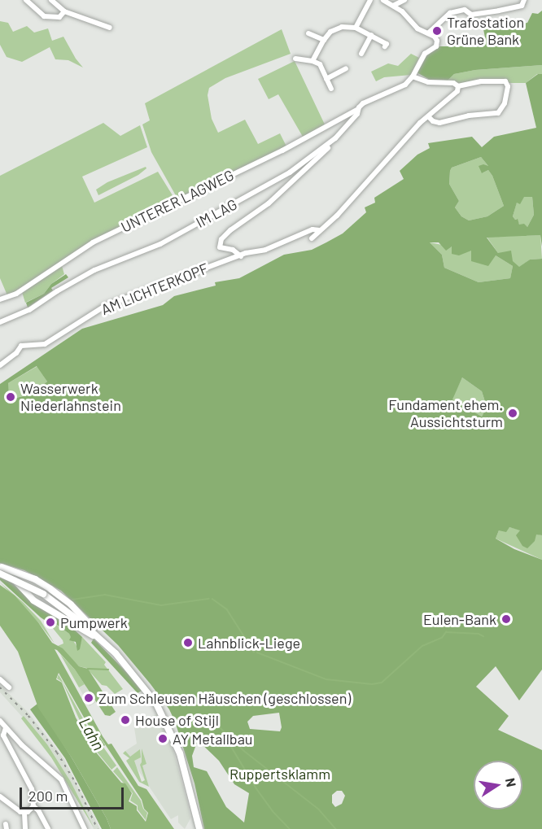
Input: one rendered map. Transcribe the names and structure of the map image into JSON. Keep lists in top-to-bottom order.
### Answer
{
  "streets": {
    "street": ["UNTERER LAGWEG", "IM LAG", "AM LICHTERKOPF"]
  },
  "crossings": [
    ["UNTERER LAGWEG", "IM LAG"]
  ],
  "water": ["Lahn"],
  "parks": ["Ruppertsklamm"],
  "places": [
    "Trafostation Grüne Bank",
    "Wasserwerk Niederlahnstein",
    "Fundament ehem. Aussichtsturm",
    "Eulen-Bank",
    "Pumpwerk",
    "Lahnblick-Liege",
    "Zum Schleusen Häuschen (geschlossen)",
    "House of Stijl",
    "AY Metallbau"
  ],
  "scale_bar": "200 m",
  "north": "right"
}
